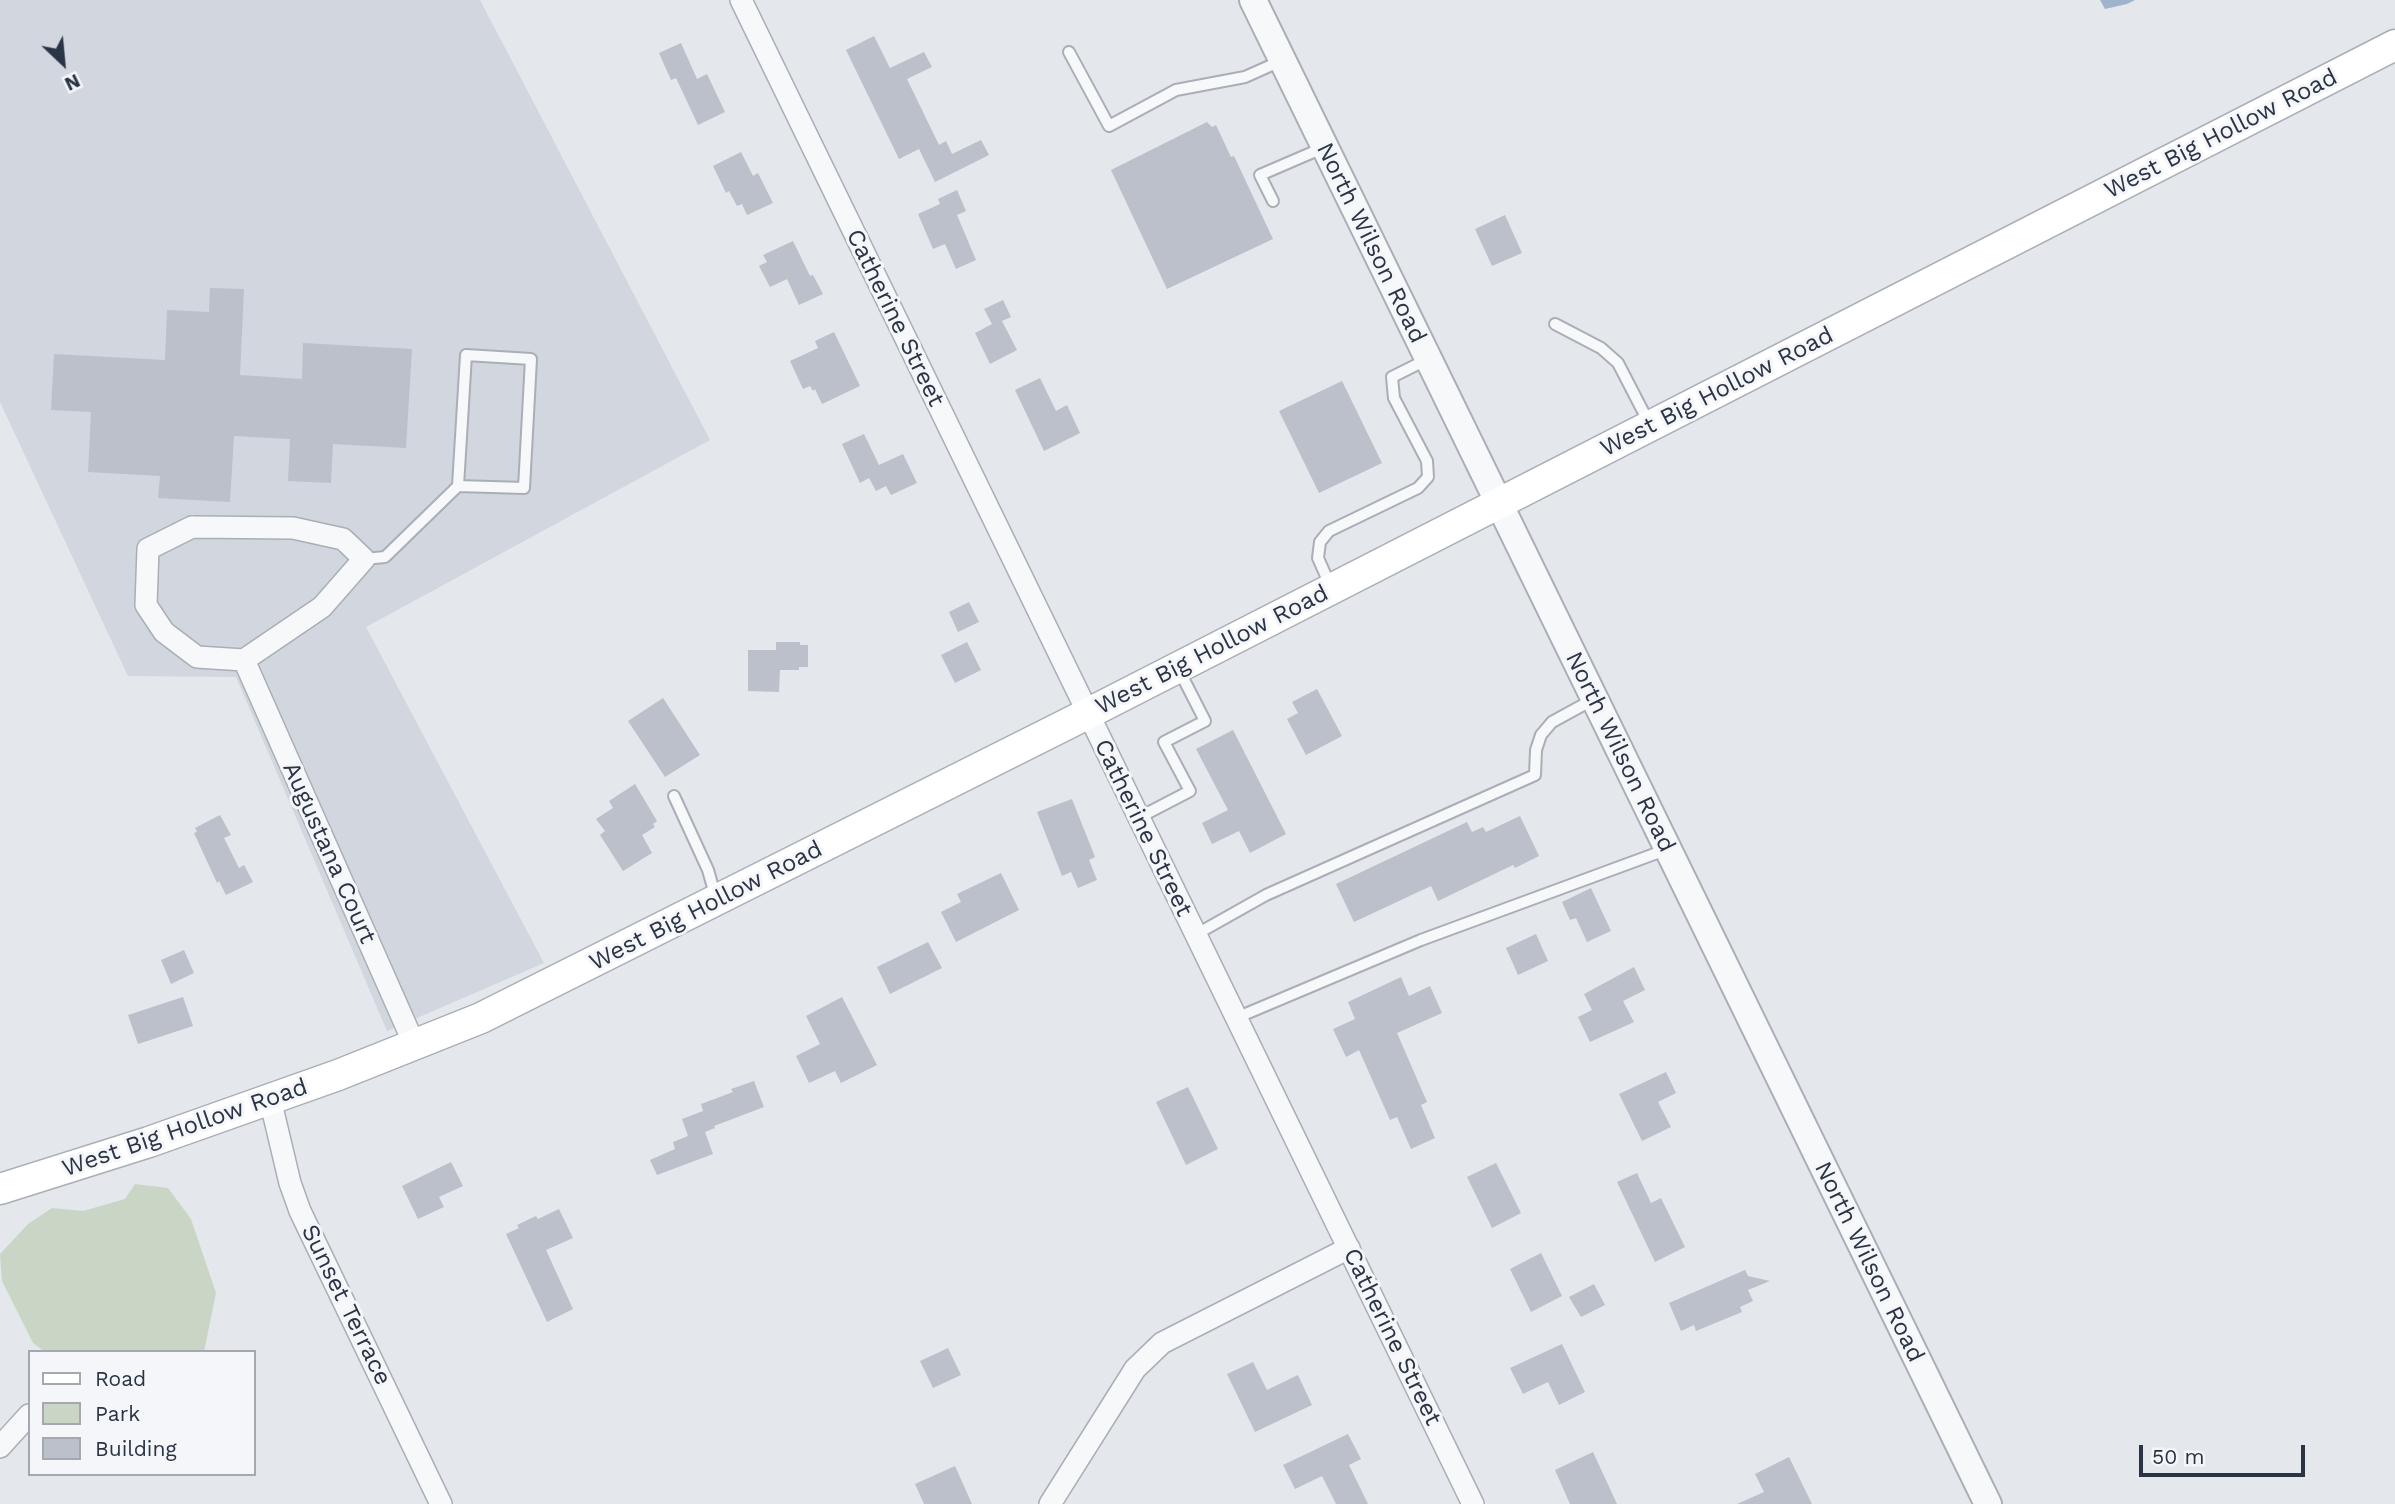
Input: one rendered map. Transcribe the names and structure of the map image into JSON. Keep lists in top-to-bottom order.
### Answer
{
  "streets": {
    "main road": ["West Big Hollow Road"],
    "street": [
      "North Wilson Road",
      "Catherine Street",
      "Augustana Court",
      "Sunset Terrace"
    ]
  },
  "crossings": [
    ["West Big Hollow Road", "North Wilson Road"],
    ["West Big Hollow Road", "Catherine Street"],
    ["West Big Hollow Road", "Augustana Court"],
    ["West Big Hollow Road", "Sunset Terrace"]
  ],
  "legend": ["Road", "Park", "Building"],
  "scale_bar": "50 m",
  "north": "bottom right"
}
